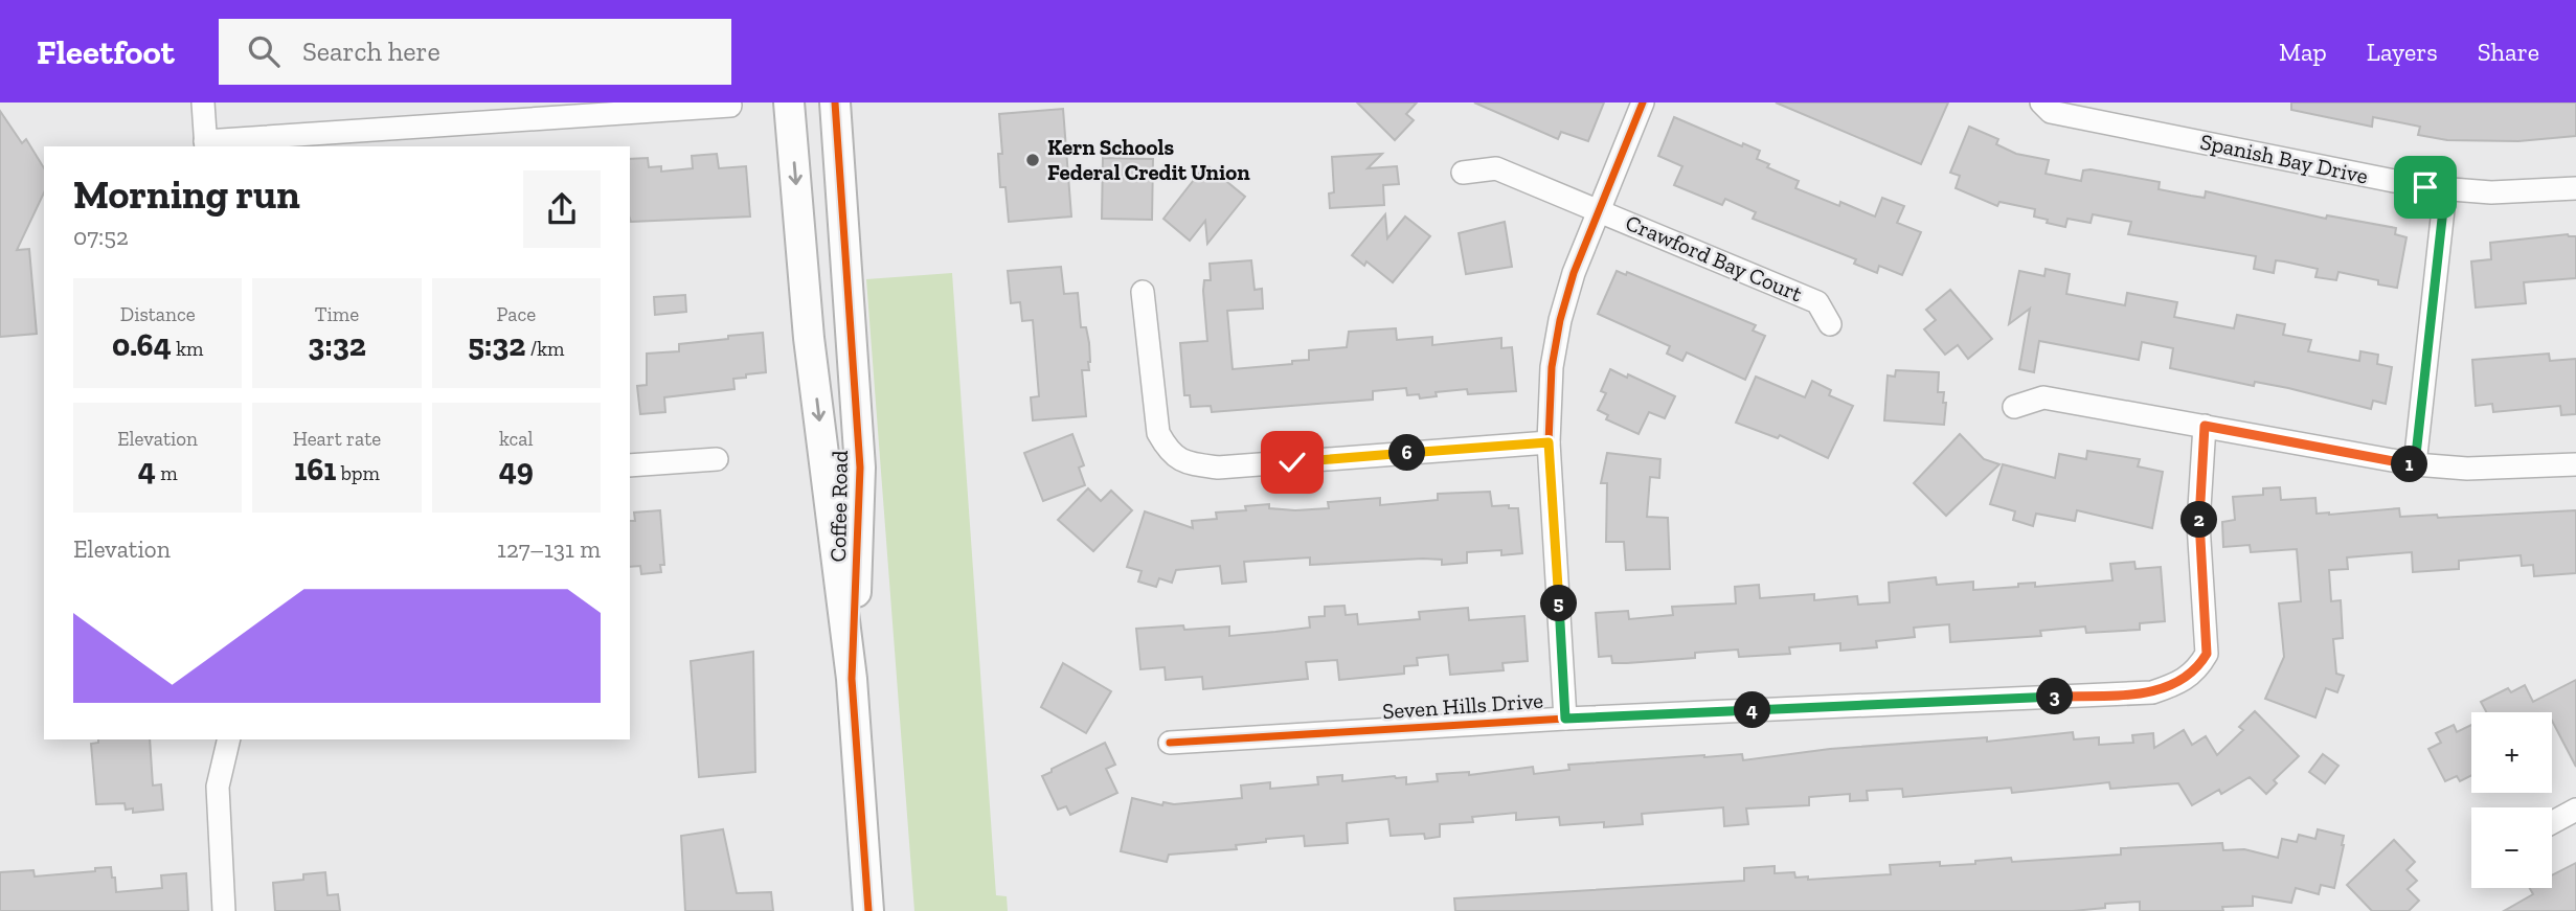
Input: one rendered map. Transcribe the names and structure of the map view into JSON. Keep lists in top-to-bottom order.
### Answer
{
  "streets": {
    "main road": ["Coffee Road"],
    "street": ["Spanish Bay Drive", "Crawford Bay Court", "Seven Hills Drive"]
  },
  "places": ["Kern Schools Federal Credit Union"],
  "page": {
    "header": "Fleetfoot",
    "search": "Search here",
    "nav": ["Map", "Layers", "Share"],
    "heading": ["Morning run", "07:52"],
    "stats": [
      ["Distance", "0.64 km"],
      ["Time", "3:32"],
      ["Pace", "5:32 /km"],
      ["Elevation", "4 m"],
      ["Heart rate", "161 bpm"],
      ["kcal", "49"]
    ],
    "pins": [
      "6",
      "1",
      "2",
      "5",
      "3",
      "4"
    ],
    "chart": ["Elevation", "127–131 m"],
    "map_buttons": ["+", "−"]
  }
}
